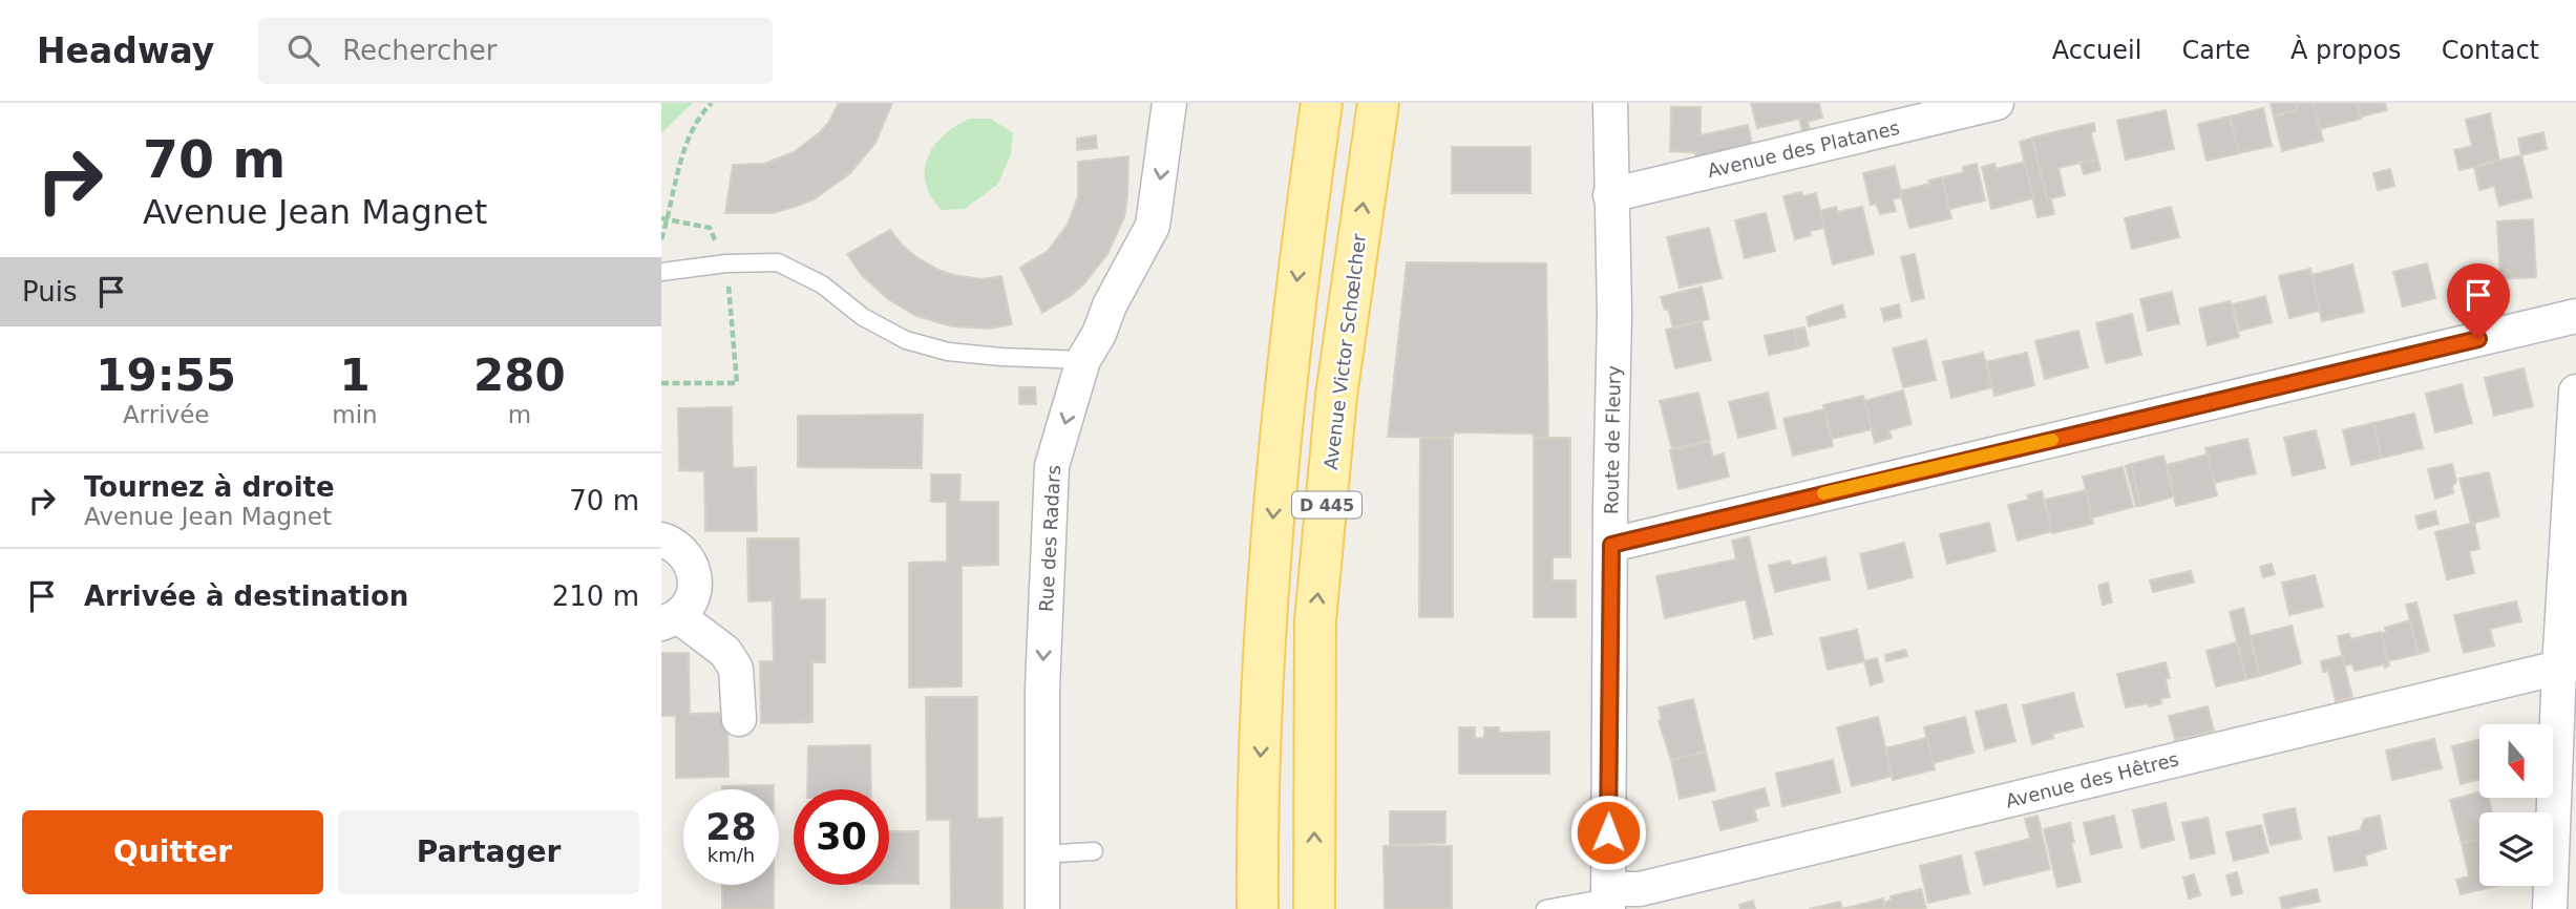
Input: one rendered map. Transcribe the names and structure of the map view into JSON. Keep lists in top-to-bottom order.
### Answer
{
  "streets": {
    "main road": ["Avenue Victor Schœlcher", "D 445"],
    "street": [
      "Avenue des Platanes",
      "Route de Fleury",
      "Rue des Radars",
      "Avenue des Hêtres"
    ]
  },
  "crossings": [
    ["Avenue des Platanes", "Route de Fleury"],
    ["Route de Fleury", "Avenue des Hêtres"]
  ],
  "one_way": ["Rue des Radars"],
  "north": "bottom",
  "page": {
    "header": "Headway",
    "search": "Rechercher",
    "nav": [
      "Accueil",
      "Carte",
      "À propos",
      "Contact"
    ],
    "turn": ["70 m", "Avenue Jean Magnet"],
    "then": "Puis",
    "eta": [
      "19:55",
      "Arrivée",
      "1",
      "min",
      "280",
      "m"
    ],
    "list": [
      {
        "name": "Tournez à droite",
        "note": "Avenue Jean Magnet",
        "value": "70 m"
      },
      {
        "name": "Arrivée à destination",
        "value": "210 m"
      }
    ],
    "speed": "28 km/h",
    "limit": "30",
    "buttons": ["Quitter", "Partager"]
  }
}
